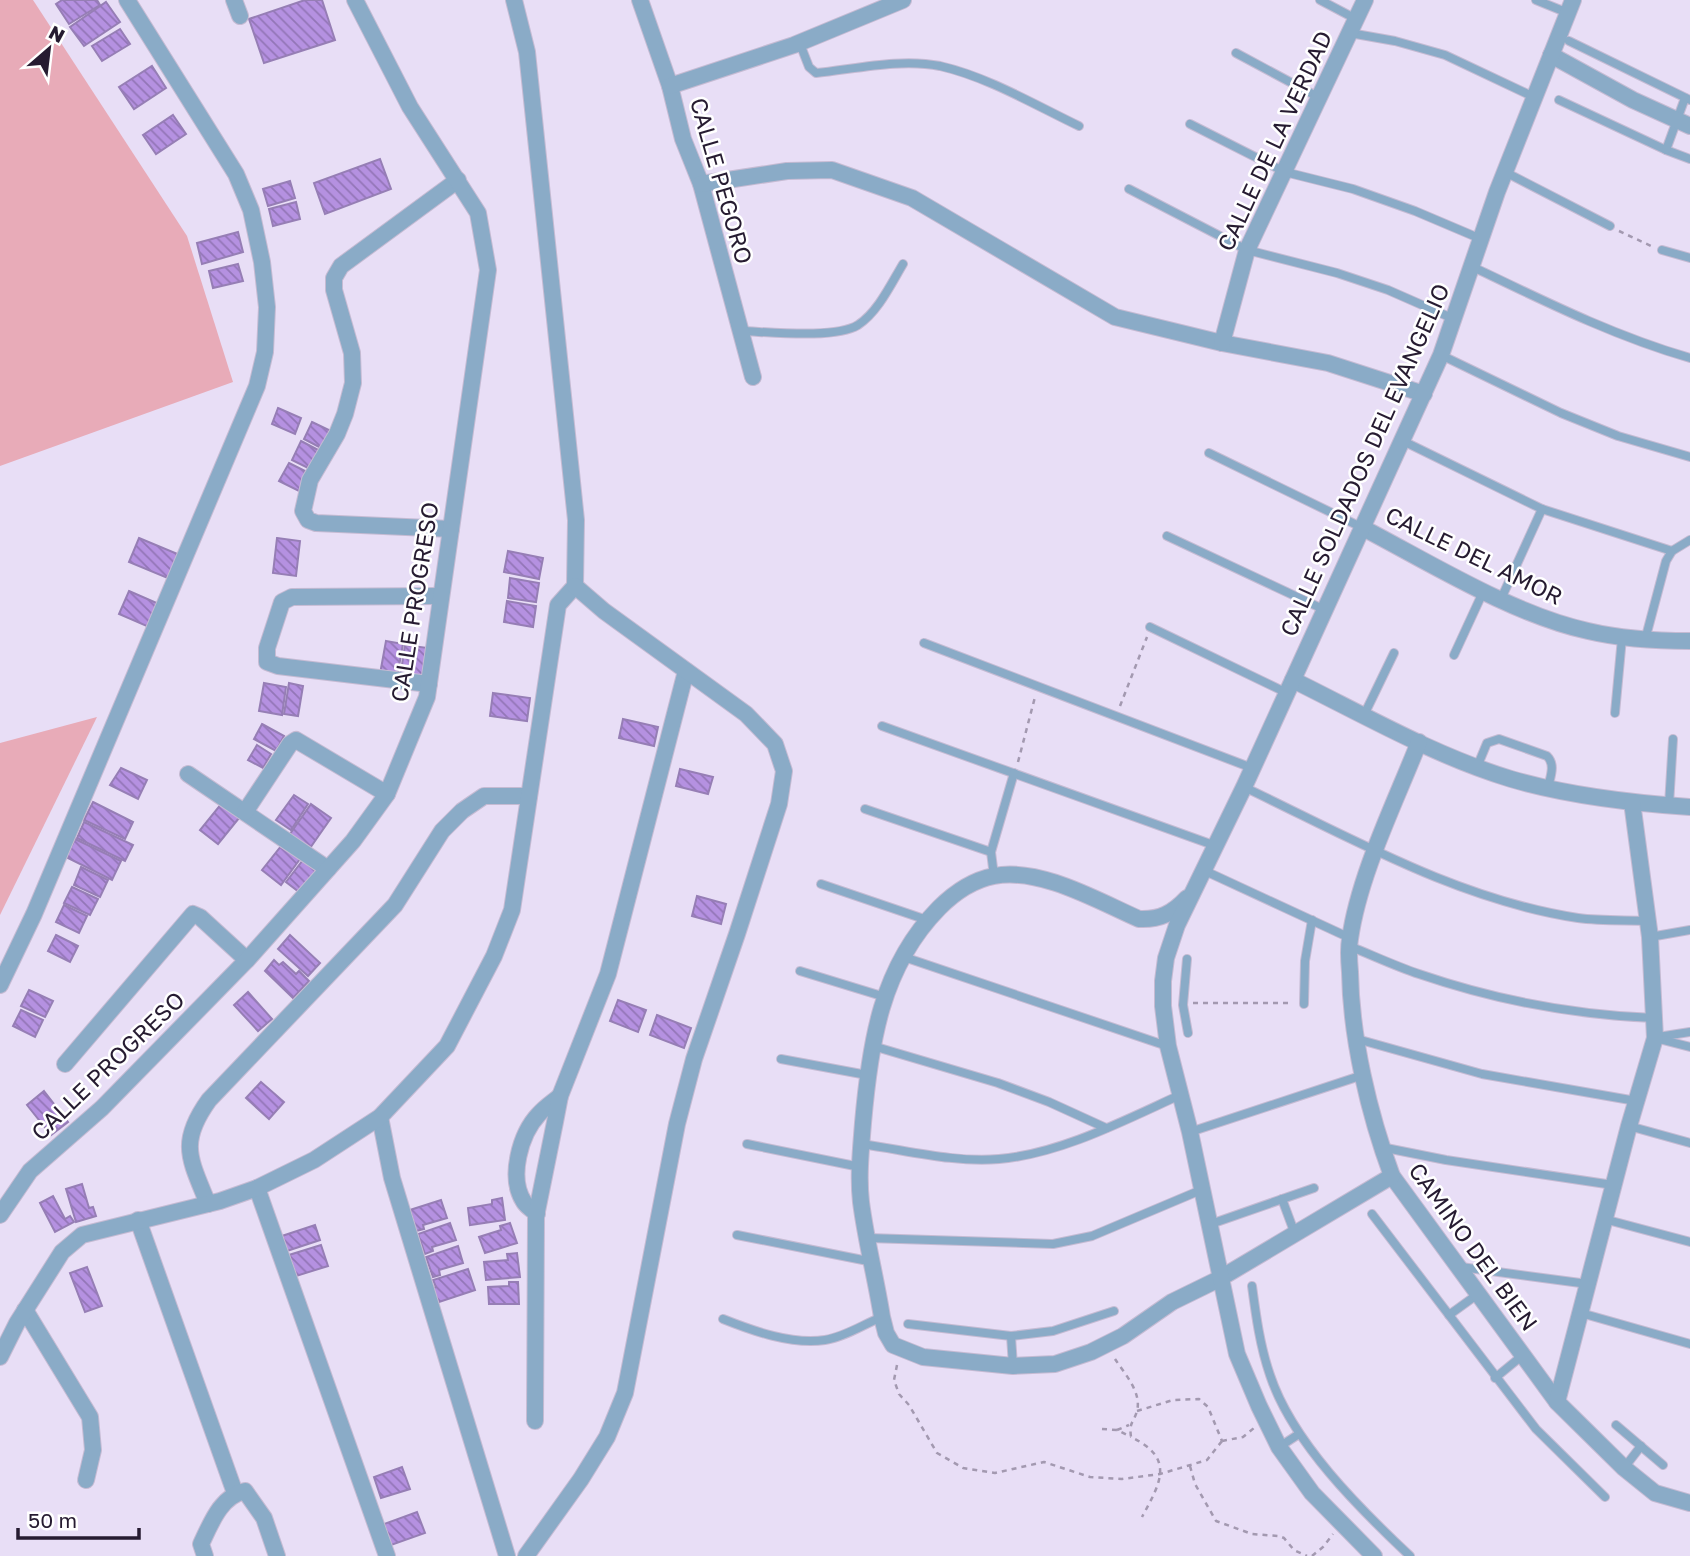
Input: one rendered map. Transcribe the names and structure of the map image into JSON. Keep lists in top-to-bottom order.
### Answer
{
  "streets": {
    "street": [
      "CALLE DE LA VERDAD",
      "CALLE PEGORO",
      "CALLE SOLDADOS DEL EVANGELIO",
      "CALLE DEL AMOR",
      "CALLE PROGRESO",
      "CAMINO DEL BIEN"
    ]
  },
  "crossings": [
    ["CALLE SOLDADOS DEL EVANGELIO", "CALLE DEL AMOR"]
  ],
  "scale_bar": "50 m",
  "north": "top right"
}
